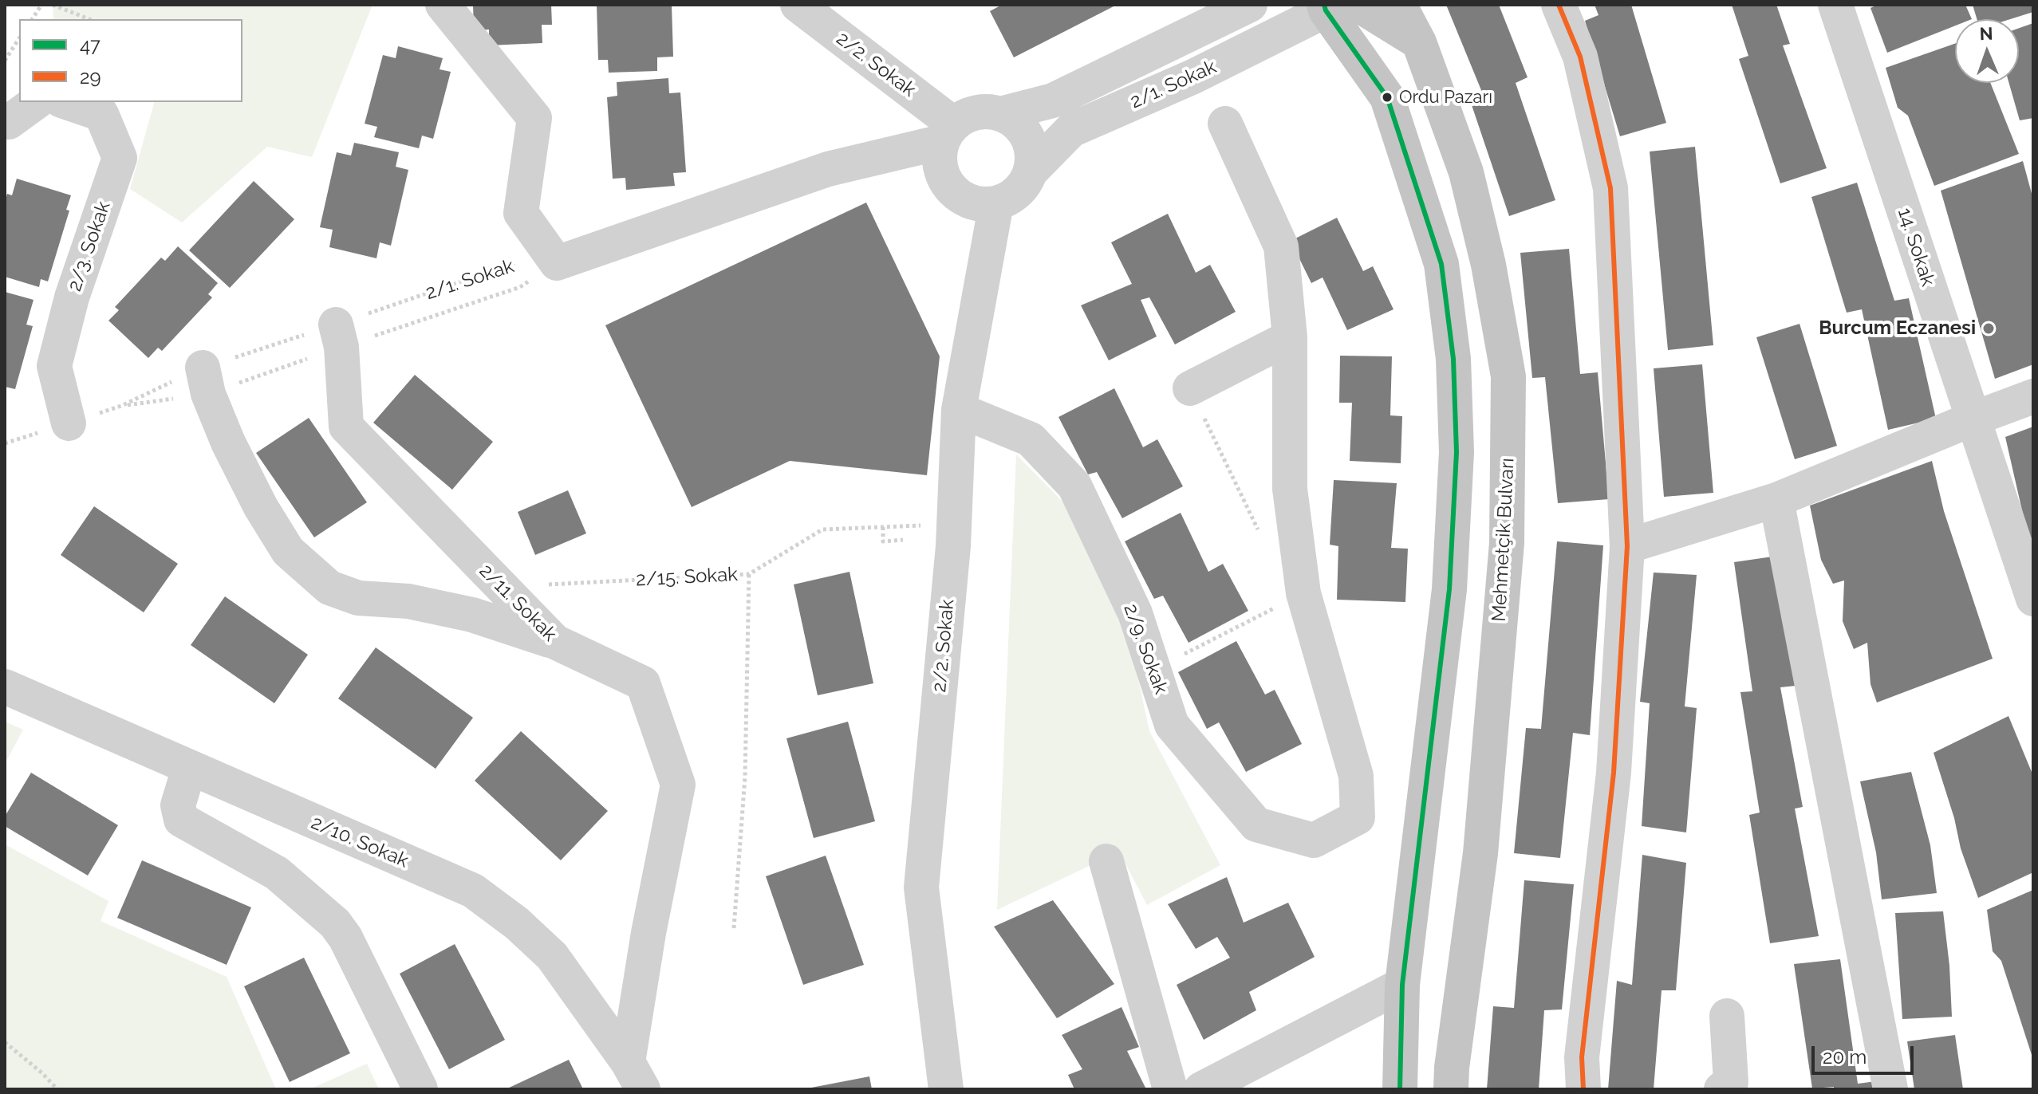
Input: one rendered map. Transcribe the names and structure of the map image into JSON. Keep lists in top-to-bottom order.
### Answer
{
  "streets": {
    "main road": ["Mehmetçik Bulvarı"],
    "street": [
      "2/2. Sokak",
      "2/1. Sokak",
      "2/3. Sokak",
      "14. Sokak",
      "2/11. Sokak",
      "2/9. Sokak",
      "2/10. Sokak"
    ],
    "path": ["2/15. Sokak"]
  },
  "crossings": [
    ["2/2. Sokak", "2/1. Sokak"],
    ["2/2. Sokak", "2/15. Sokak"],
    ["2/2. Sokak", "2/9. Sokak"],
    ["2/1. Sokak", "2/3. Sokak"],
    ["2/1. Sokak", "2/11. Sokak"],
    ["2/15. Sokak", "2/11. Sokak"],
    ["2/11. Sokak", "2/10. Sokak"]
  ],
  "places": ["Ordu Pazarı", "Burcum Eczanesi"],
  "lines": ["transit line 47", "transit line 29"],
  "legend": ["47", "29"],
  "scale_bar": "20 m",
  "north": "top"
}
